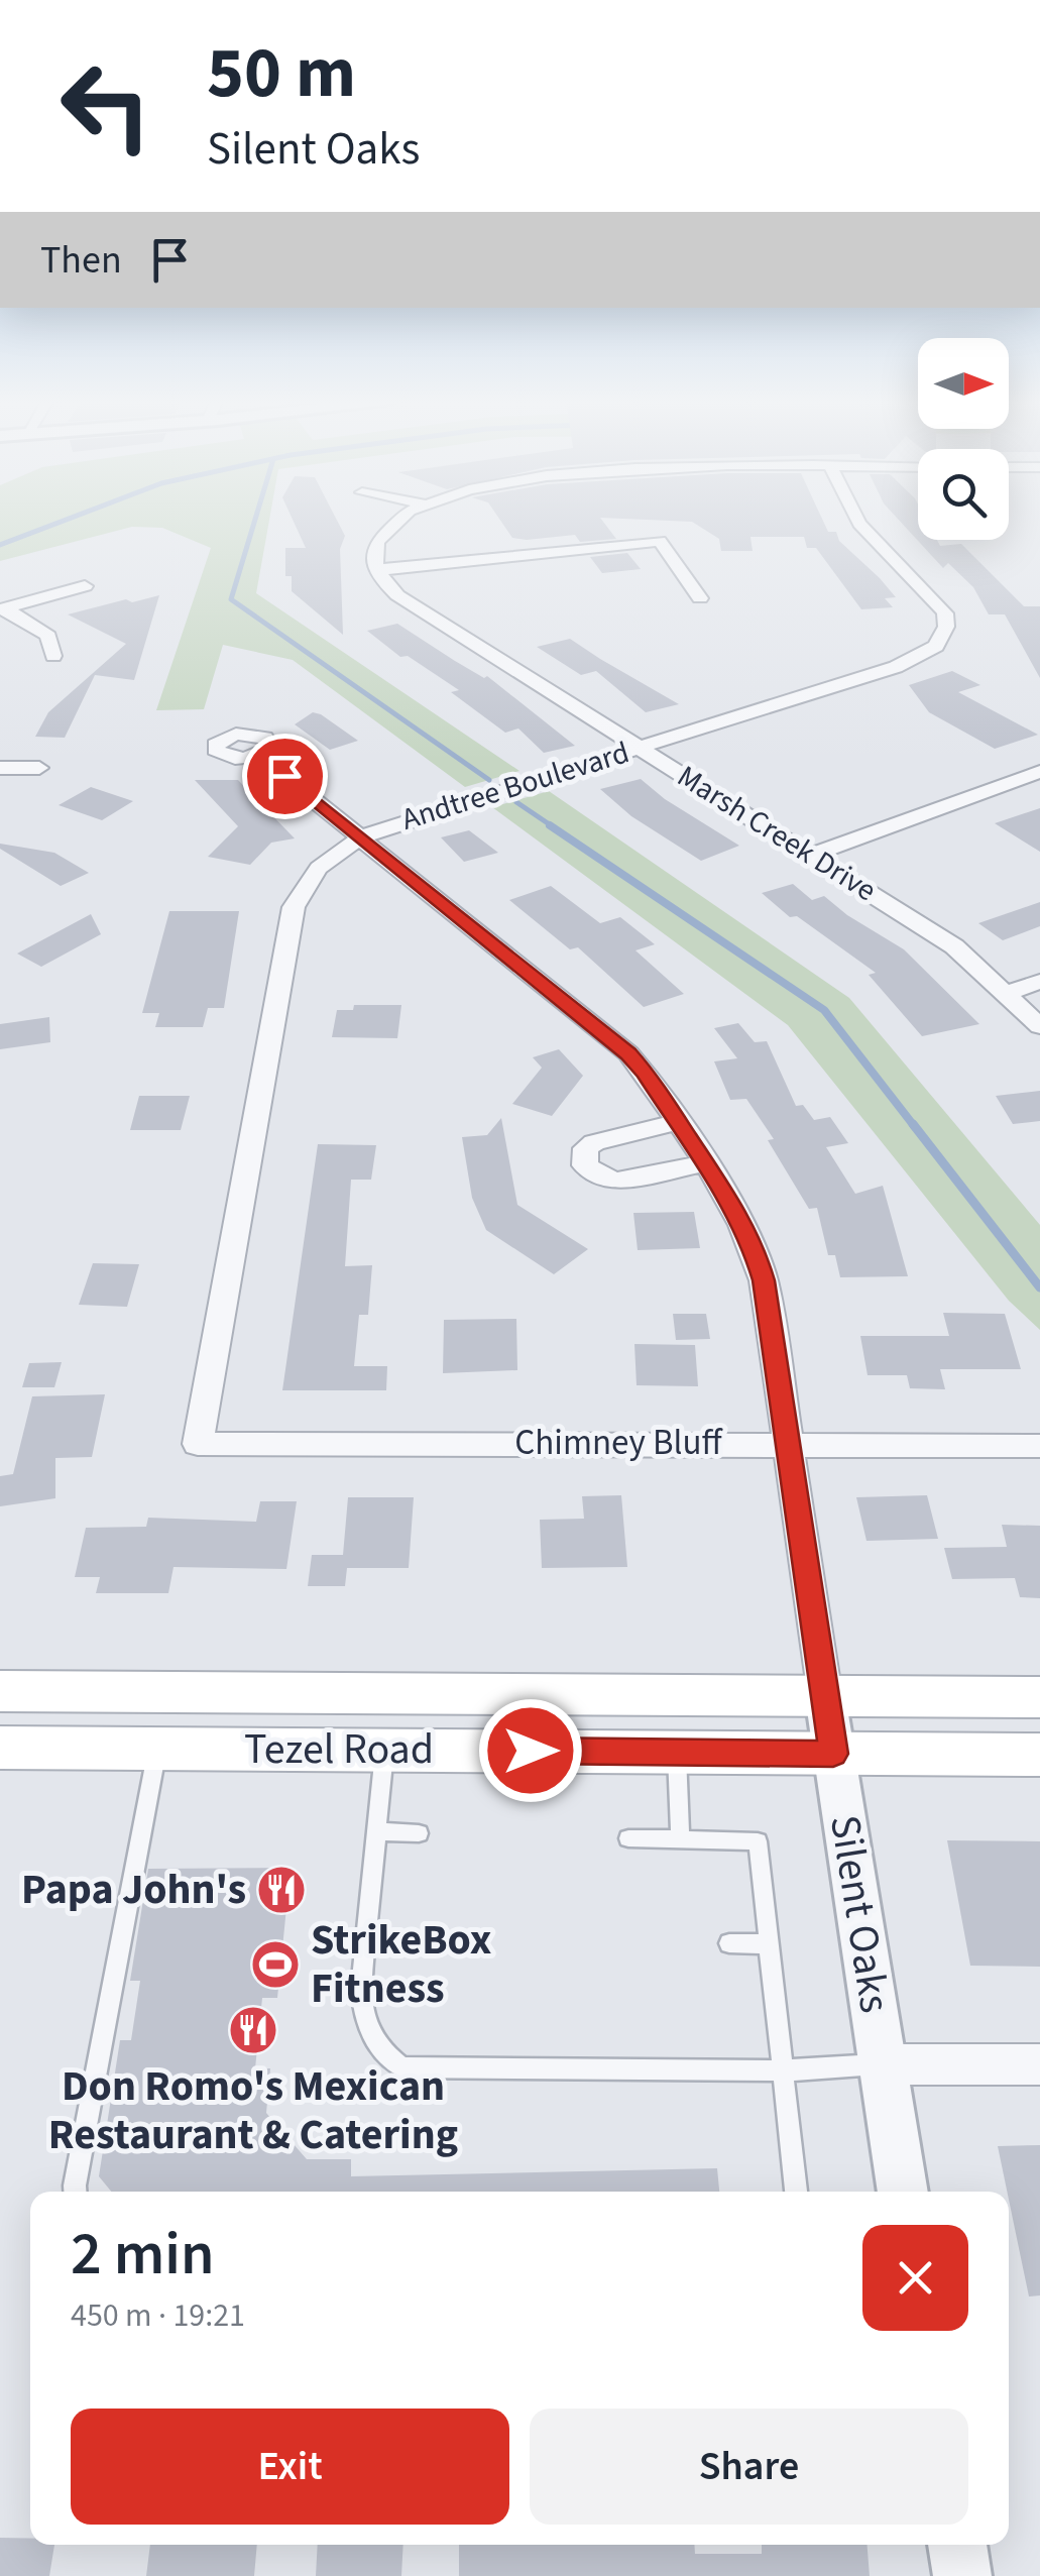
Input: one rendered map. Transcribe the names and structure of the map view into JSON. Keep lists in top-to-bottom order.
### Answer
{
  "streets": {
    "main road": ["Tezel Road"],
    "street": [
      "Andtree Boulevard",
      "Marsh Creek Drive",
      "Chimney Bluff",
      "Silent Oaks"
    ]
  },
  "crossings": [
    ["Andtree Boulevard", "Marsh Creek Drive"],
    ["Andtree Boulevard", "Chimney Bluff"],
    ["Andtree Boulevard", "Silent Oaks"],
    ["Chimney Bluff", "Silent Oaks"],
    ["Tezel Road", "Silent Oaks"]
  ],
  "places": {
    "restaurant": ["Papa John's", "Don Romo's Mexican Restaurant & Catering"],
    "sports": ["StrikeBox Fitness"]
  },
  "north": "right",
  "page": {
    "turn": ["50 m", "Silent Oaks"],
    "then": "Then",
    "heading": ["2 min", "450 m · 19:21"],
    "buttons": ["Exit", "Share"]
  }
}
